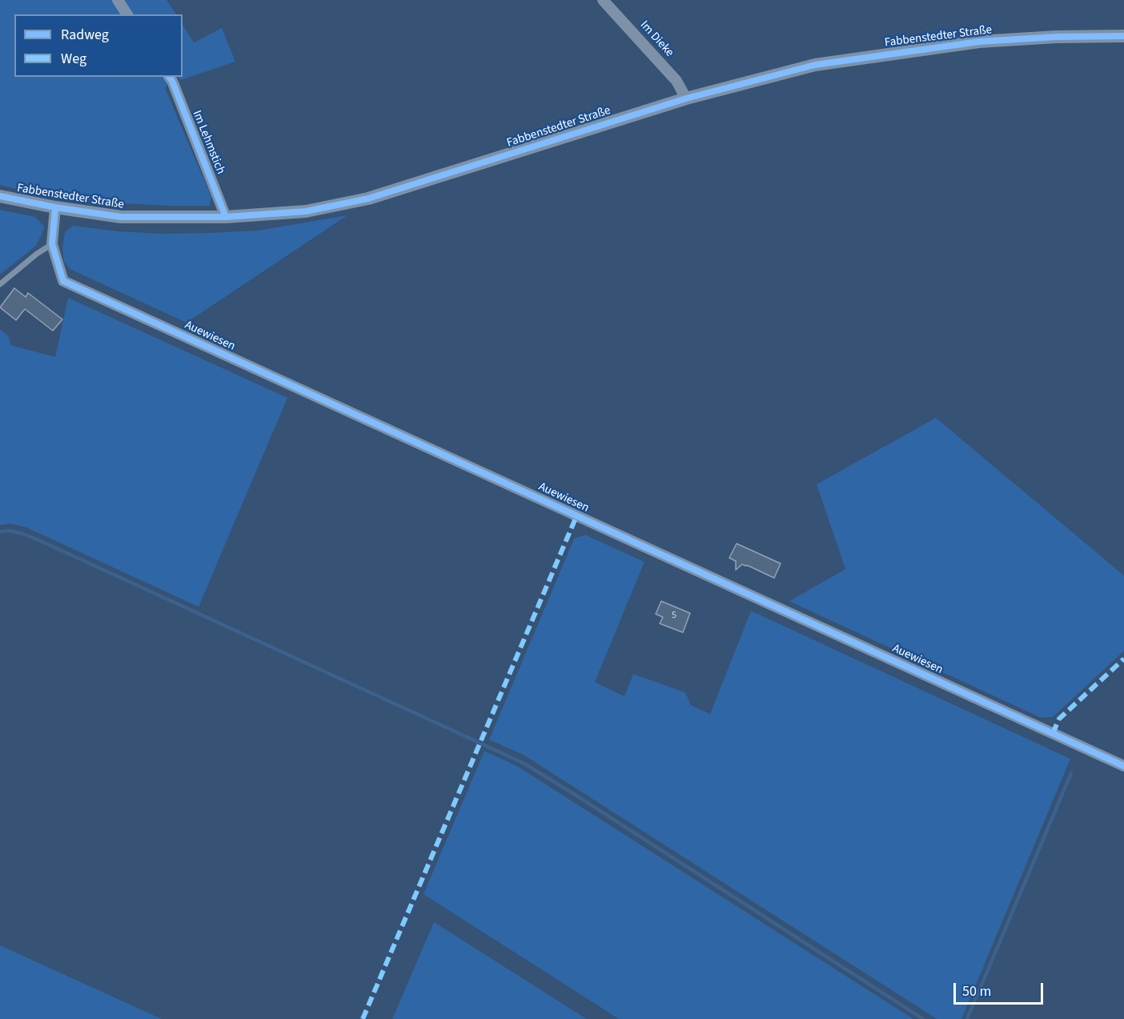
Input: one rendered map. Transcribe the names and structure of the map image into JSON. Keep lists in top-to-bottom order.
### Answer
{
  "streets": {
    "street": [
      "Fabbenstedter Straße",
      "Im Dieke",
      "Im Lehmstich",
      "Auewiesen"
    ]
  },
  "crossings": [
    ["Fabbenstedter Straße", "Im Dieke"],
    ["Fabbenstedter Straße", "Im Lehmstich"],
    ["Fabbenstedter Straße", "Auewiesen"]
  ],
  "house_numbers": ["5"],
  "legend": ["Radweg", "Weg"],
  "scale_bar": "50 m"
}
